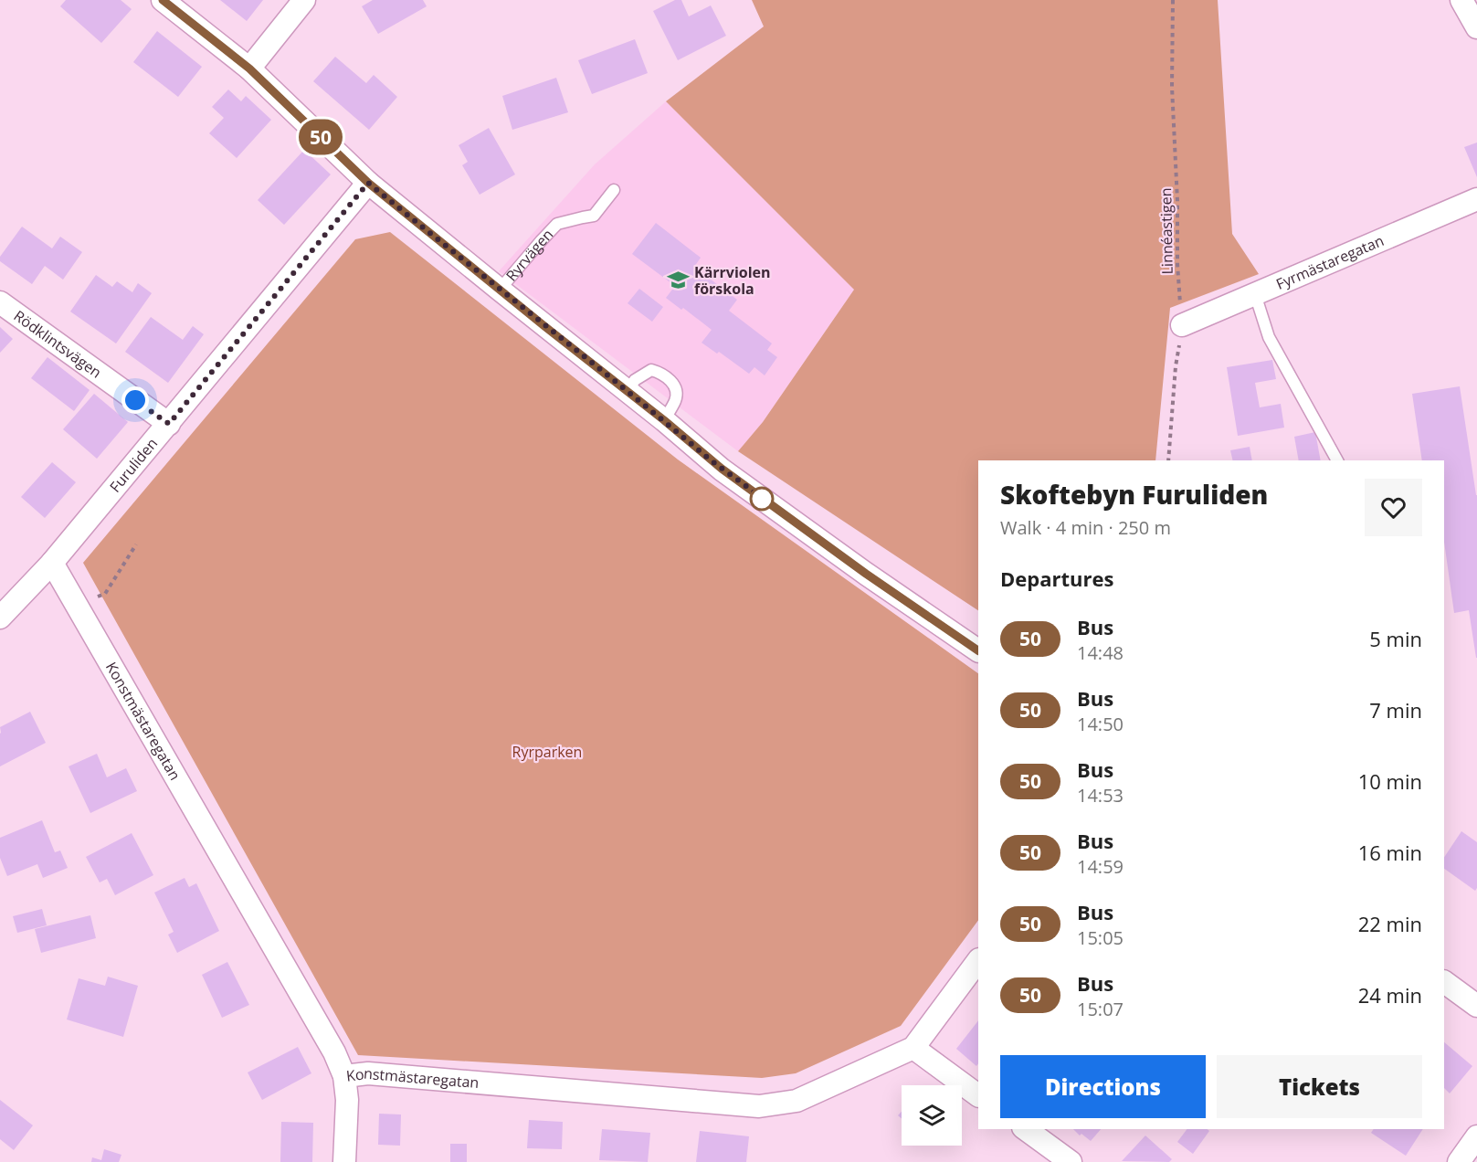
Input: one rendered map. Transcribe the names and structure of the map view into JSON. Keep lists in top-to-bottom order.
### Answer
{
  "streets": {
    "street": [
      "Ryrvägen",
      "Fyrmästaregatan",
      "Rödklintsvägen",
      "Furuliden",
      "Konstmästaregatan"
    ],
    "path": ["Linnéastigen"]
  },
  "crossings": [
    ["Linnéastigen", "Fyrmästaregatan"],
    ["Ryrvägen", "Furuliden"],
    ["Rödklintsvägen", "Furuliden"],
    ["Furuliden", "Konstmästaregatan"]
  ],
  "parks": ["Ryrparken"],
  "places": {
    "school or university": ["Kärrviolen förskola"]
  },
  "lines": ["bus line 50"],
  "page": {
    "on_map": "50",
    "heading": [
      ["Skoftebyn Furuliden", "Walk · 4 min · 250 m"],
      "Departures"
    ],
    "list": [
      {
        "mark": "50",
        "name": "Bus",
        "note": "14:48",
        "value": "5 min"
      },
      {
        "mark": "50",
        "name": "Bus",
        "note": "14:50",
        "value": "7 min"
      },
      {
        "mark": "50",
        "name": "Bus",
        "note": "14:53",
        "value": "10 min"
      },
      {
        "mark": "50",
        "name": "Bus",
        "note": "14:59",
        "value": "16 min"
      },
      {
        "mark": "50",
        "name": "Bus",
        "note": "15:05",
        "value": "22 min"
      },
      {
        "mark": "50",
        "name": "Bus",
        "note": "15:07",
        "value": "24 min"
      }
    ],
    "buttons": ["Directions", "Tickets"]
  }
}
